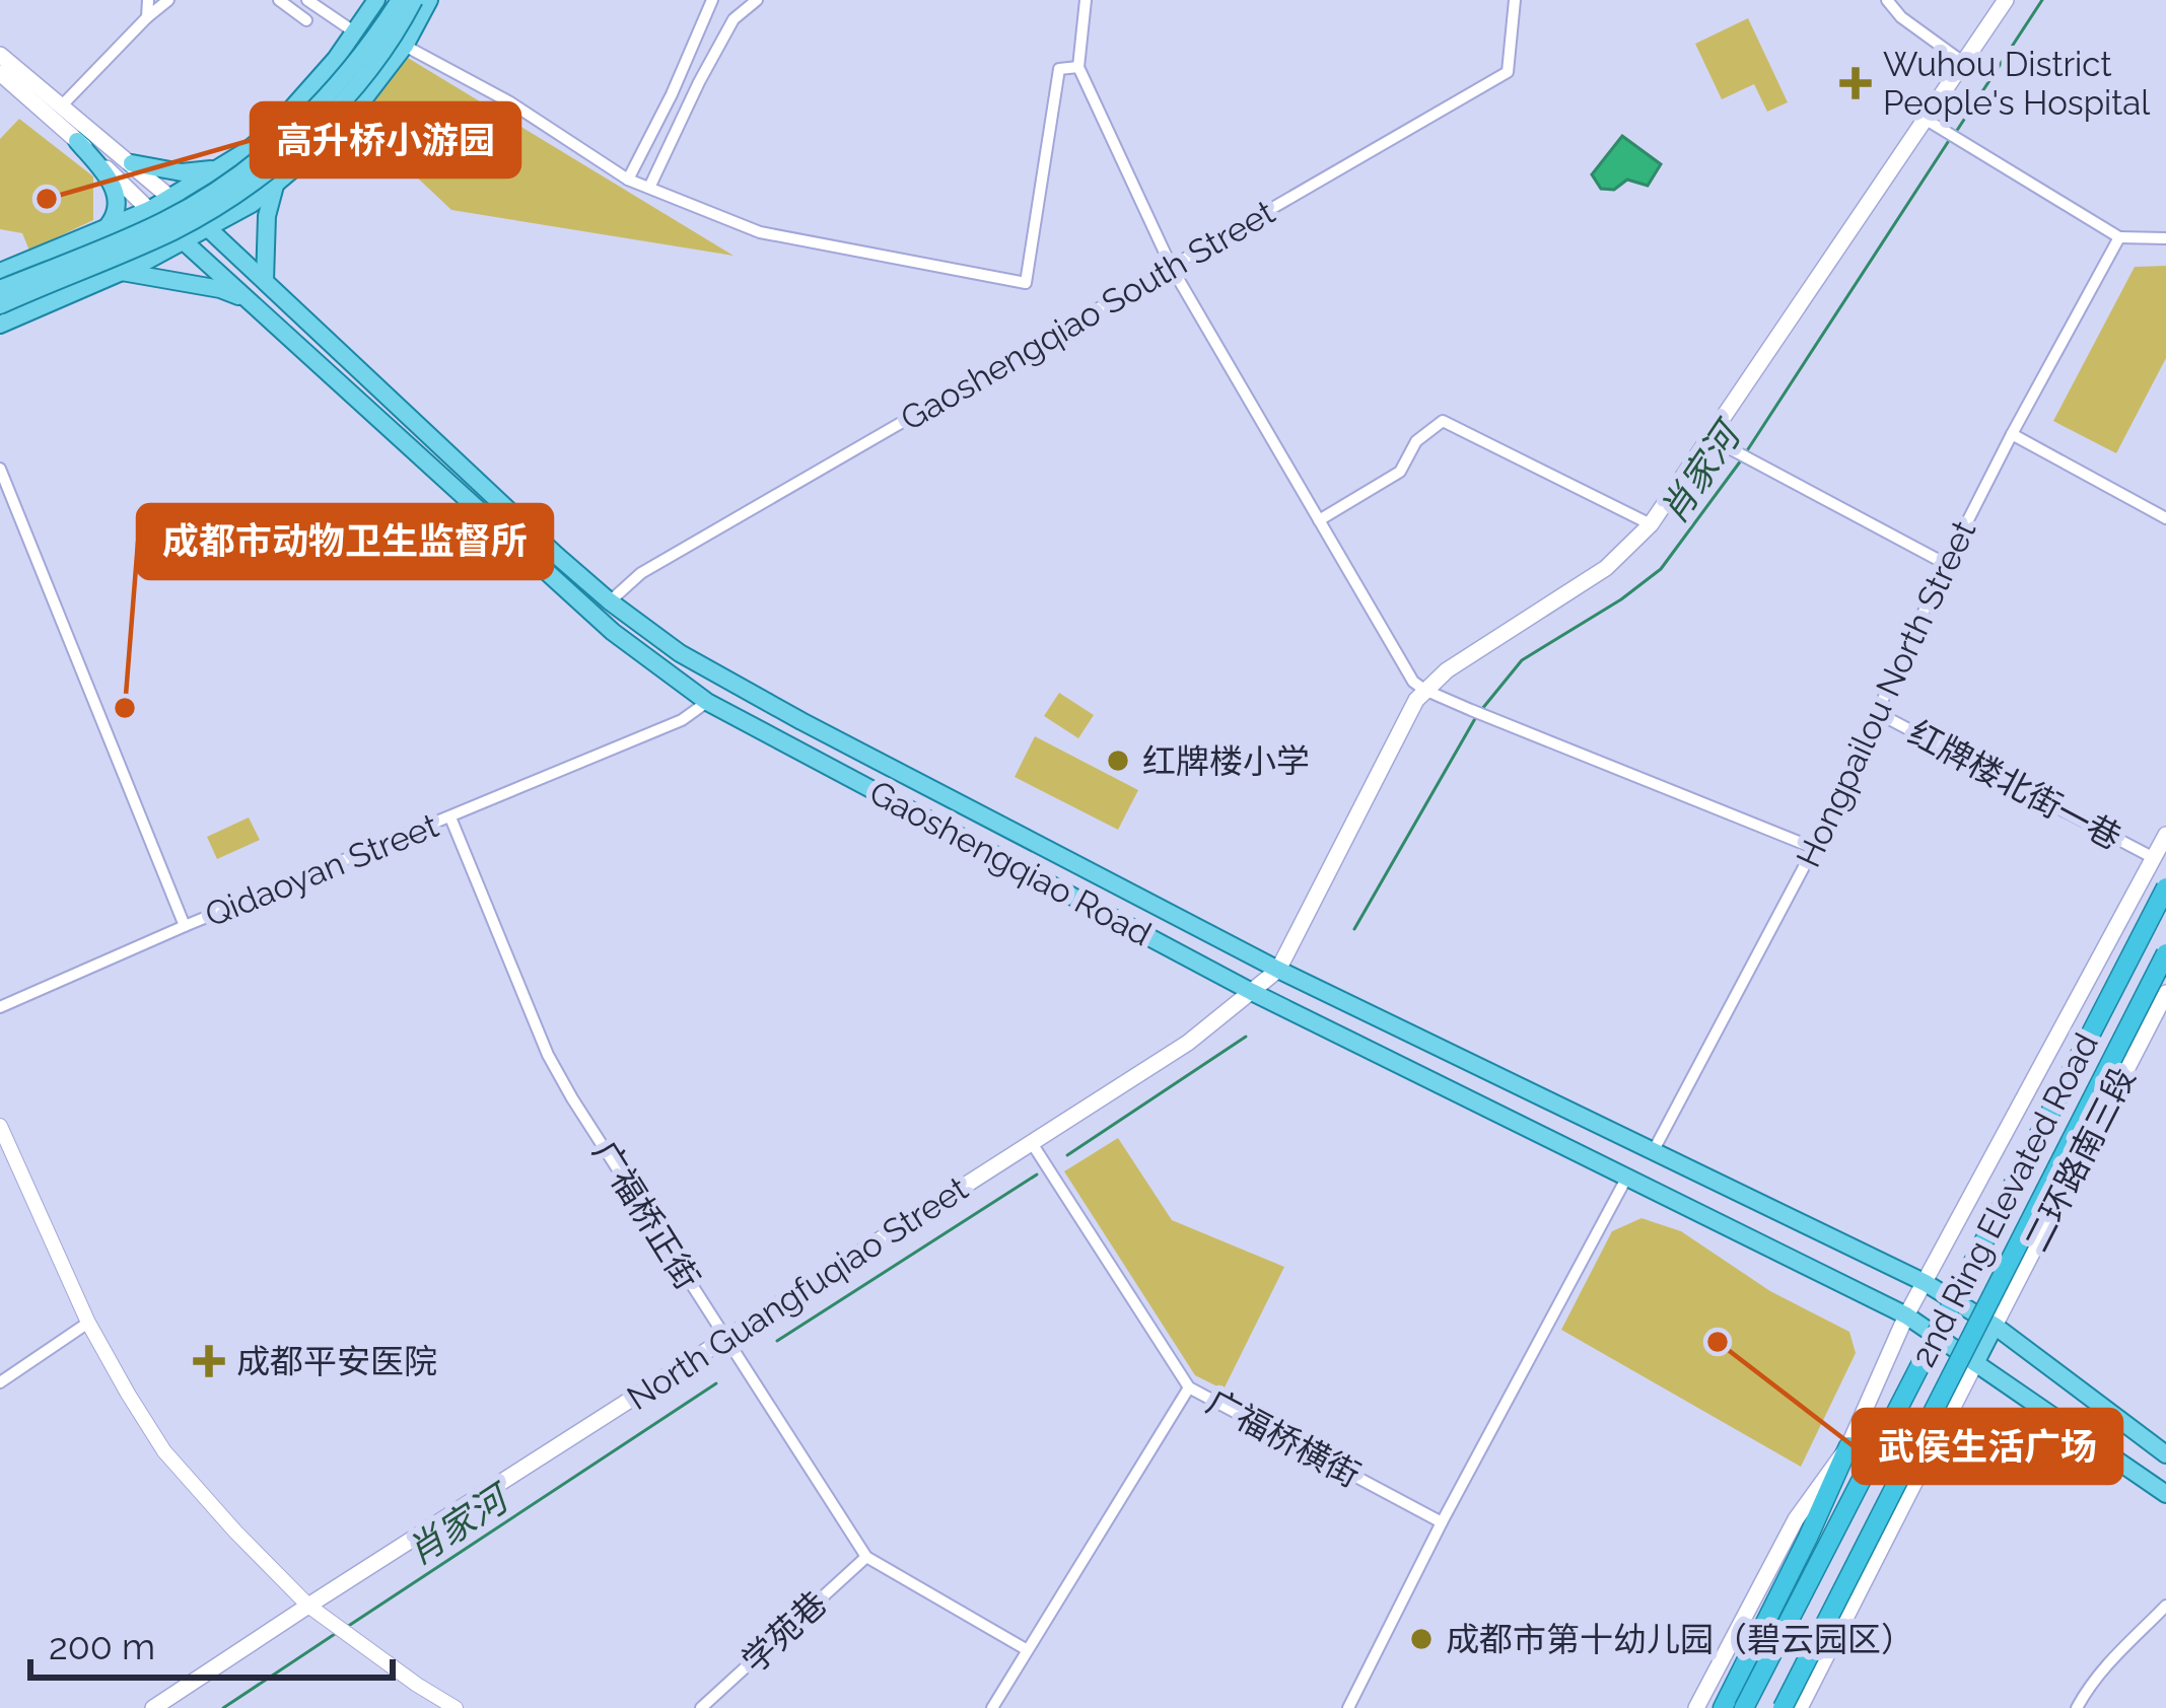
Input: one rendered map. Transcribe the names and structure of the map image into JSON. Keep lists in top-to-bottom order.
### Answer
{
  "streets": {
    "highway": ["2nd Ring Elevated Road"],
    "main road": ["Gaoshengqiao Road", "二环路南三段", "North Guangfuqiao Street"],
    "street": [
      "Gaoshengqiao South Street",
      "Hongpailou North Street",
      "红牌楼北街一巷",
      "Qidaoyan Street",
      "广福桥正街",
      "广福桥横街",
      "学苑巷"
    ]
  },
  "crossings": [
    ["Gaoshengqiao South Street", "Gaoshengqiao Road"],
    ["Hongpailou North Street", "红牌楼北街一巷"],
    ["Hongpailou North Street", "Gaoshengqiao Road"],
    ["Gaoshengqiao Road", "Qidaoyan Street"],
    ["Gaoshengqiao Road", "二环路南三段"],
    ["Gaoshengqiao Road", "North Guangfuqiao Street"],
    ["Qidaoyan Street", "广福桥正街"],
    ["广福桥正街", "North Guangfuqiao Street"],
    ["广福桥正街", "学苑巷"],
    ["North Guangfuqiao Street", "广福桥横街"]
  ],
  "water": ["肖家河"],
  "places": {
    "health": ["Wuhou District People's Hospital", "成都平安医院"],
    "other": [
      "高升桥小游园",
      "成都市动物卫生监督所",
      "红牌楼小学",
      "武侯生活广场",
      "成都市第十幼儿园（碧云园区）"
    ]
  },
  "scale_bar": "200 m"
}
